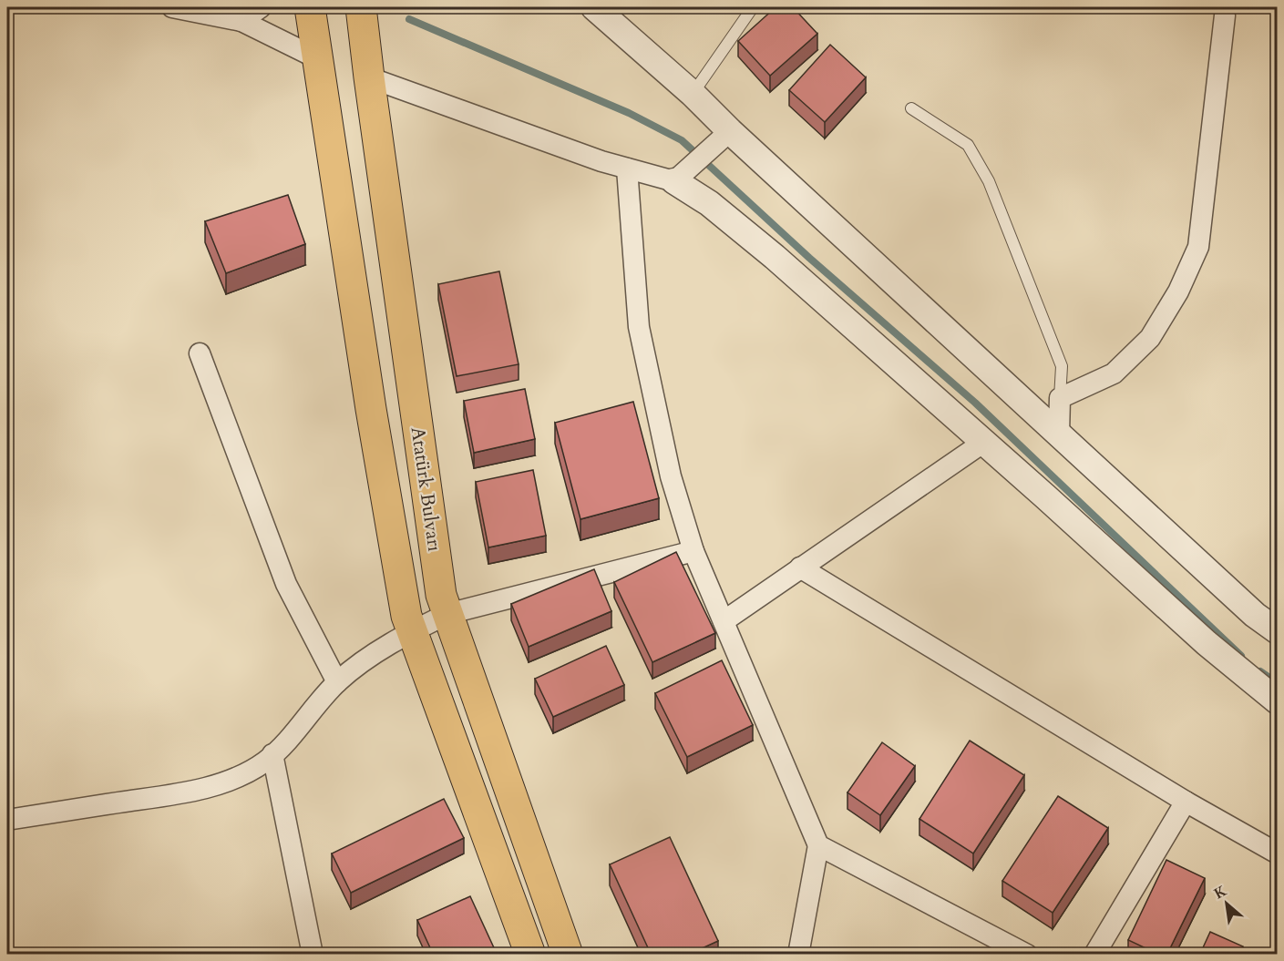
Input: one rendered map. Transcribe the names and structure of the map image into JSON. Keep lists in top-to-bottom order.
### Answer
{
  "streets": {
    "main road": ["Atatürk Bulvarı"]
  },
  "north": "top left"
}
